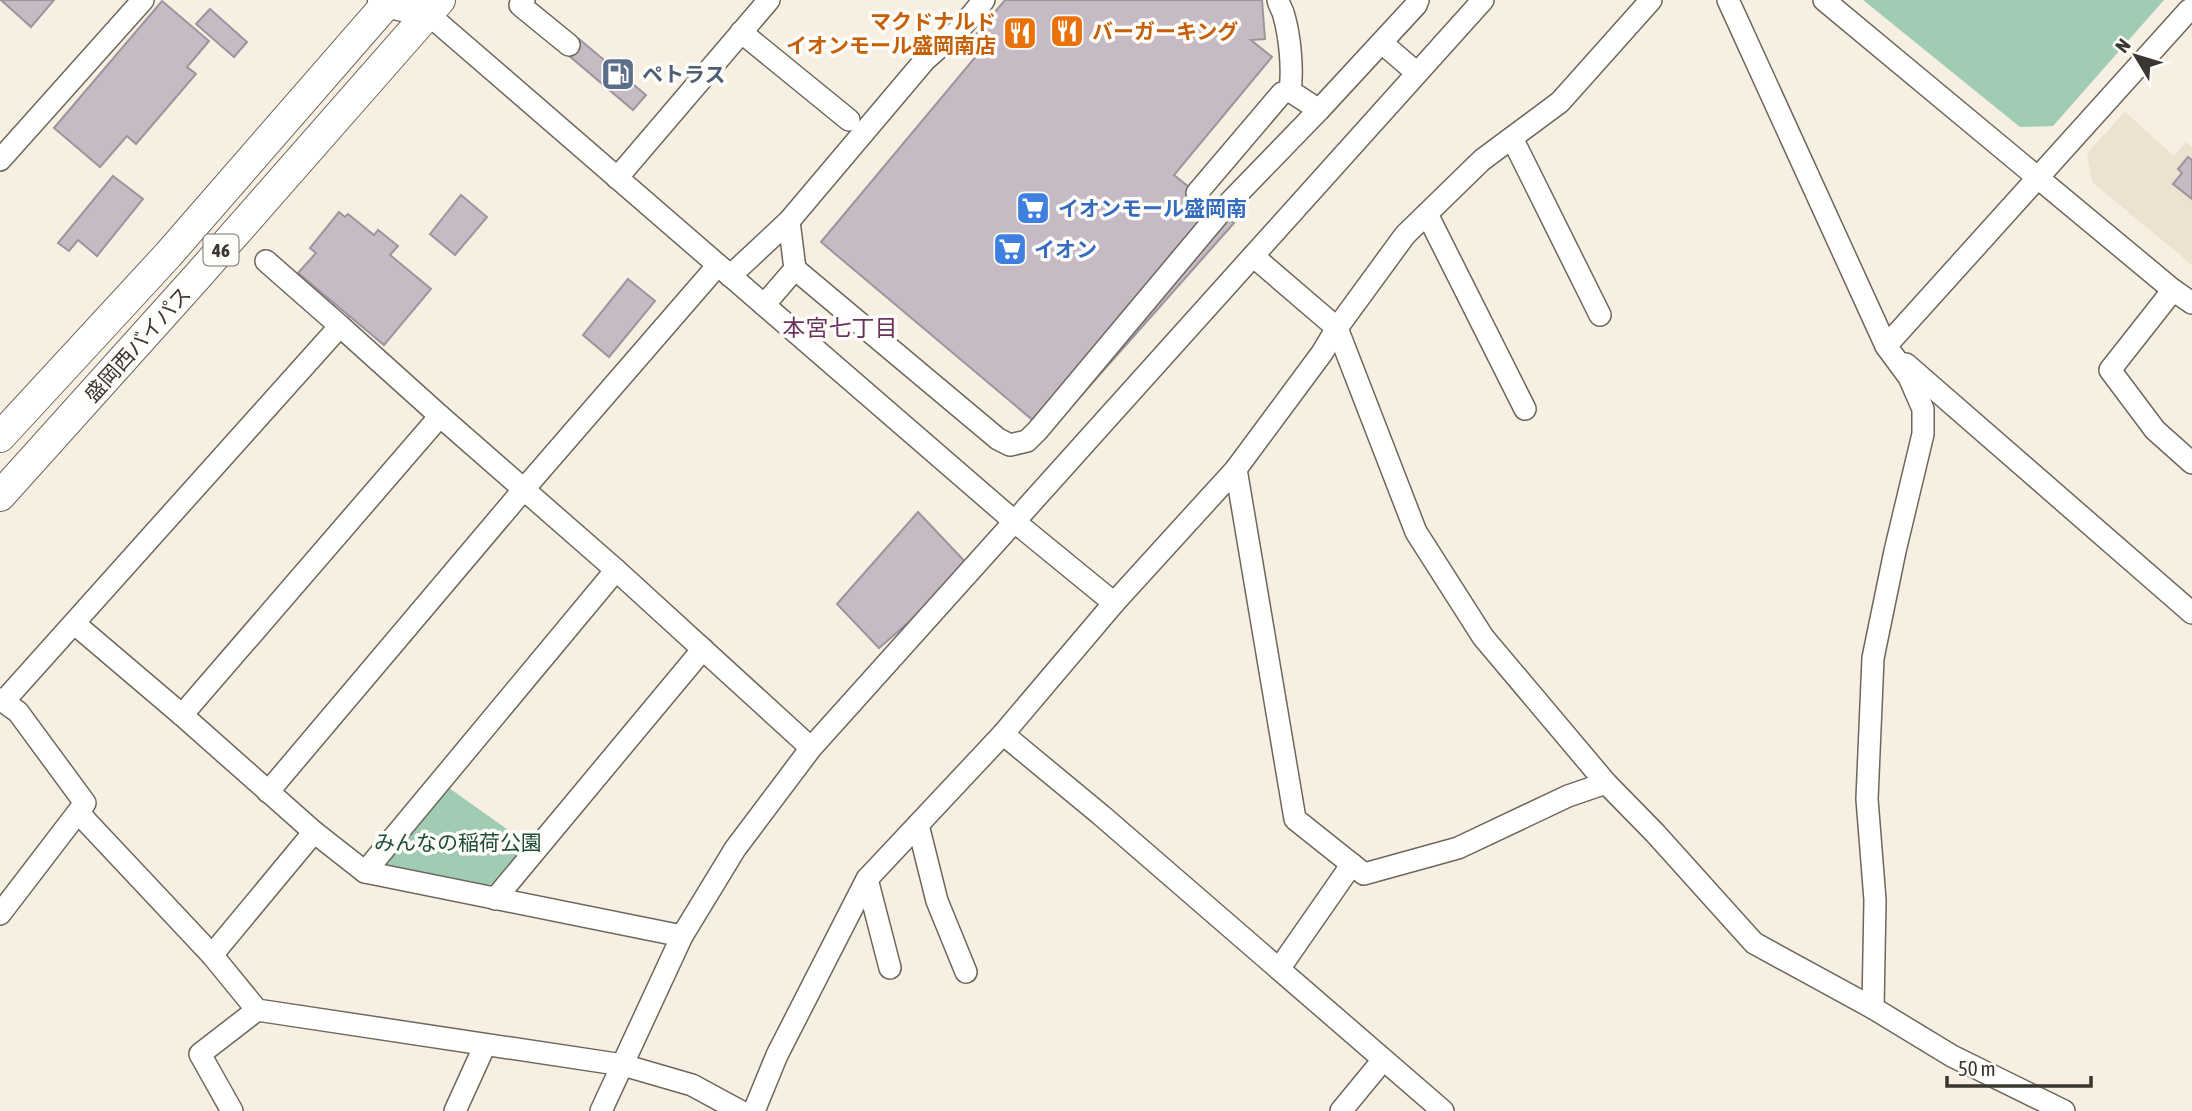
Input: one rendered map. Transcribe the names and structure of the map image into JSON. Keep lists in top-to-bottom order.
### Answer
{
  "streets": {
    "highway": ["46", "盛岡西バイパス"]
  },
  "districts": ["本宮七丁目"],
  "parks": ["みんなの稲荷公園"],
  "places": {
    "restaurant": ["バーガーキング", "マクドナルド イオンモール盛岡南店"],
    "fuel station": ["ペトラス"],
    "supermarket": ["イオンモール盛岡南", "イオン"]
  },
  "scale_bar": "50 m",
  "north": "top left"
}
